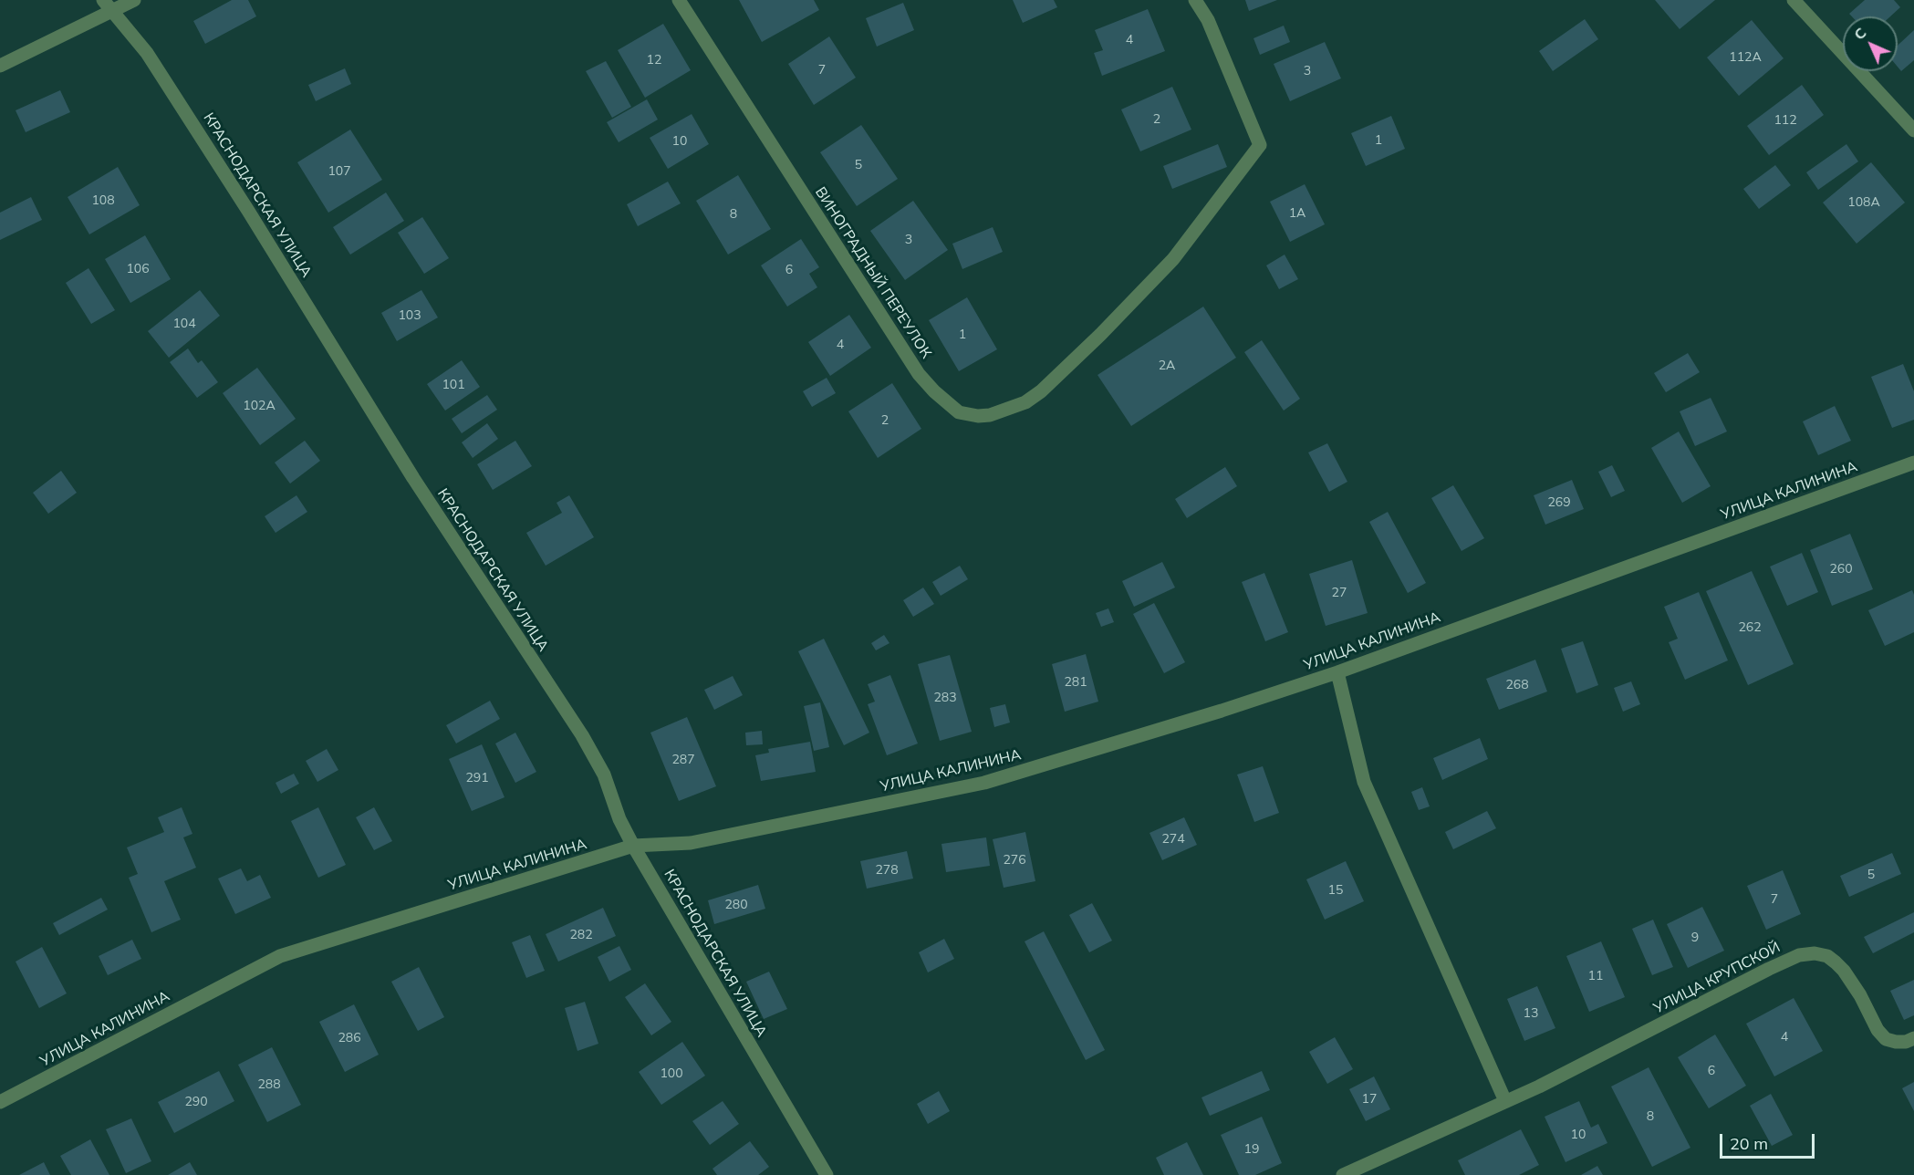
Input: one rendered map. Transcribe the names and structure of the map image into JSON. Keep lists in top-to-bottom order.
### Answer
{
  "streets": {
    "street": [
      "КРАСНОДАРСКАЯ УЛИЦА",
      "ВИНОГРАДНЫЙ ПЕРЕУЛОК",
      "УЛИЦА КАЛИНИНА",
      "УЛИЦА КРУПСКОЙ"
    ]
  },
  "crossings": [
    ["КРАСНОДАРСКАЯ УЛИЦА", "УЛИЦА КАЛИНИНА"]
  ],
  "house_numbers": [
    "4",
    "112А",
    "12",
    "7",
    "3",
    "2",
    "112",
    "1",
    "10",
    "5",
    "107",
    "108",
    "108А",
    "1А",
    "8",
    "3",
    "106",
    "6",
    "103",
    "104",
    "1",
    "4",
    "2А",
    "101",
    "102А",
    "2",
    "269",
    "260",
    "27",
    "262",
    "281",
    "268",
    "283",
    "287",
    "291",
    "274",
    "276",
    "278",
    "5",
    "15",
    "7",
    "280",
    "282",
    "9",
    "11",
    "13",
    "4",
    "286",
    "6",
    "100",
    "288",
    "17",
    "290",
    "8",
    "10",
    "19"
  ],
  "scale_bar": "20 m",
  "north": "top left"
}
